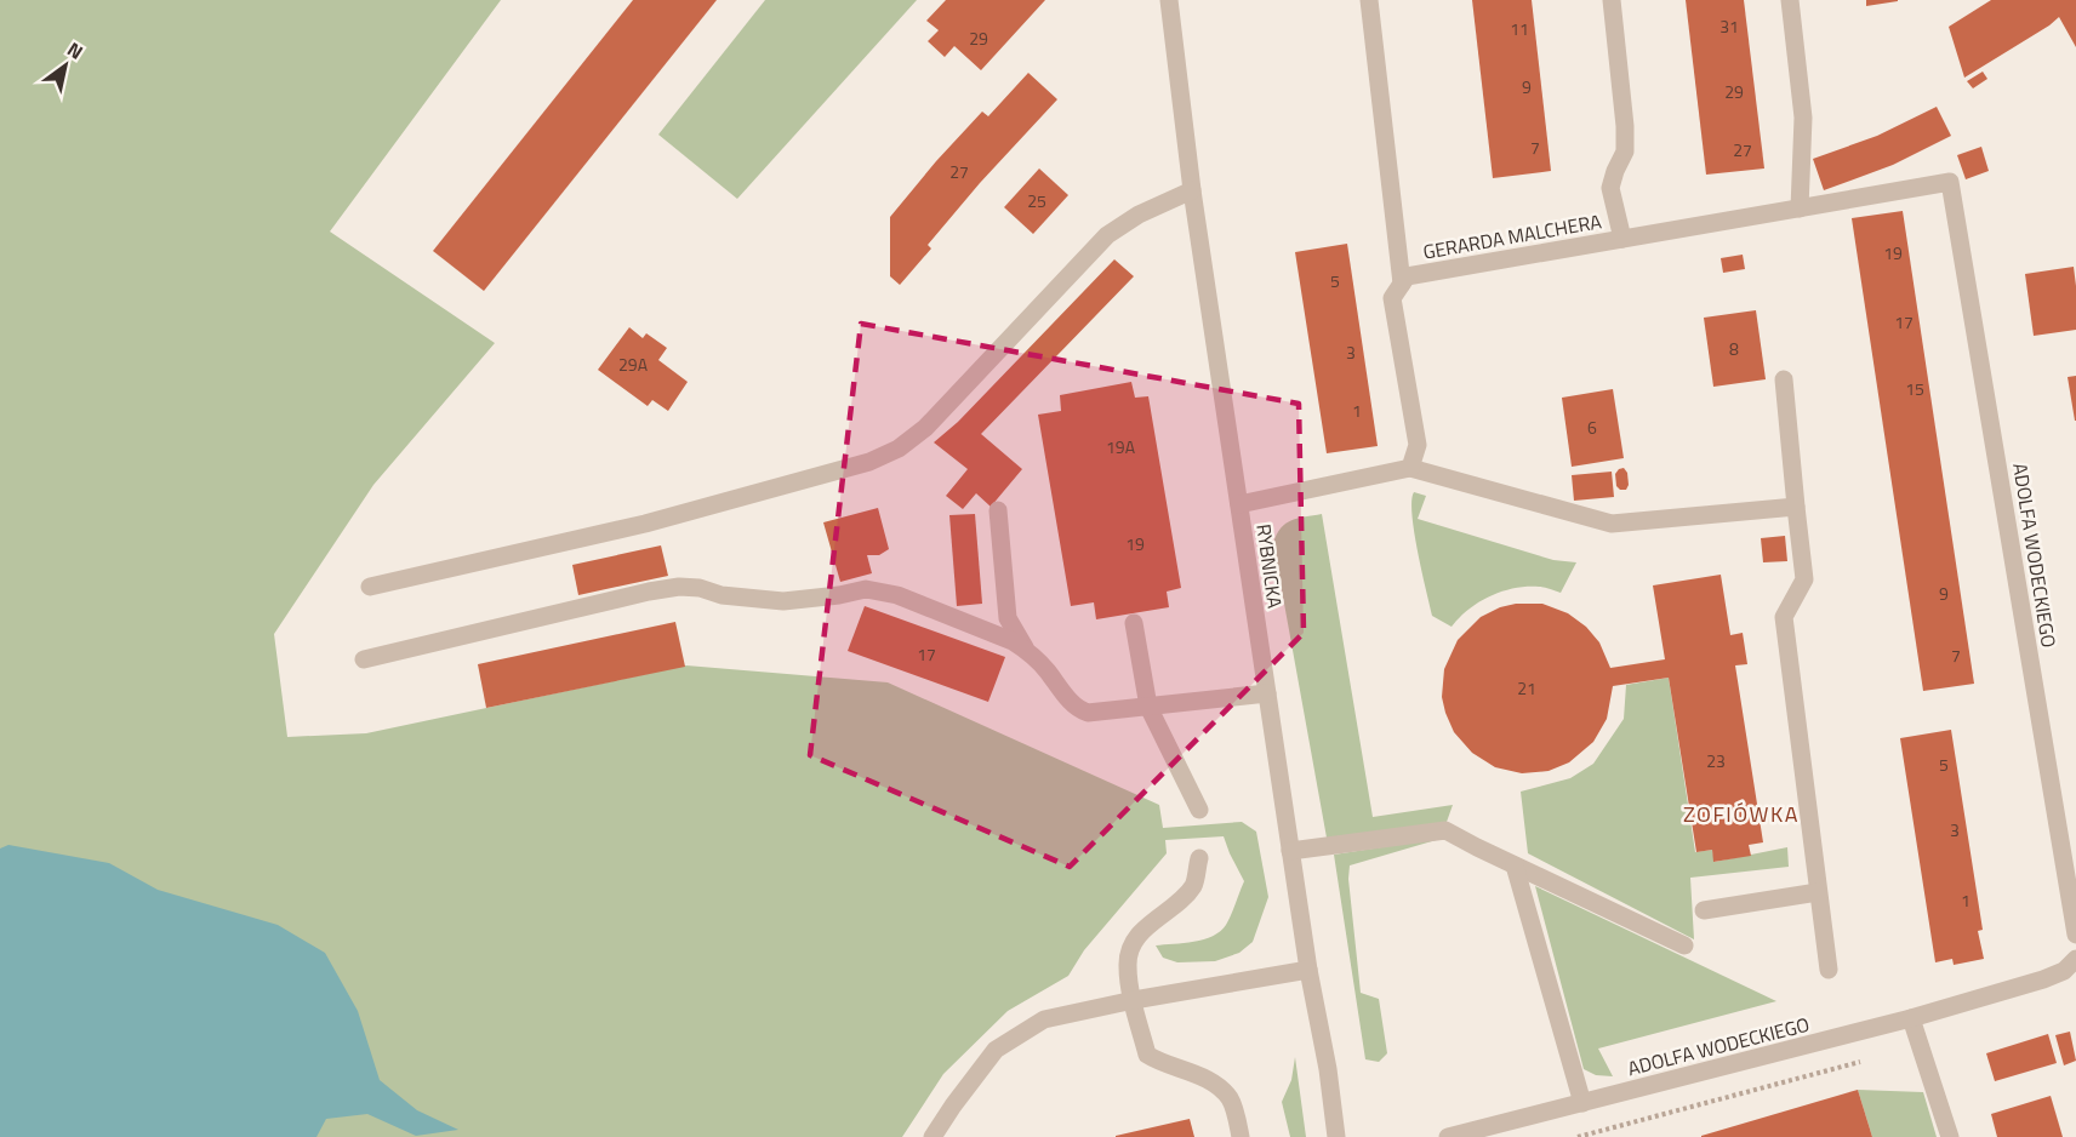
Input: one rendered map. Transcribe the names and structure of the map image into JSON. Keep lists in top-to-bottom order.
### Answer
{
  "streets": {
    "street": ["GERARDA MALCHERA", "ADOLFA WODECKIEGO", "RYBNICKA"]
  },
  "crossings": [
    ["GERARDA MALCHERA", "ADOLFA WODECKIEGO"]
  ],
  "districts": ["ZOFIÓWKA"],
  "house_numbers": [
    "31",
    "11",
    "29",
    "9",
    "29",
    "7",
    "27",
    "27",
    "25",
    "19",
    "5",
    "17",
    "8",
    "3",
    "29A",
    "15",
    "1",
    "6",
    "19A",
    "19",
    "9",
    "17",
    "7",
    "21",
    "23",
    "5",
    "3",
    "1"
  ],
  "north": "top right"
}
